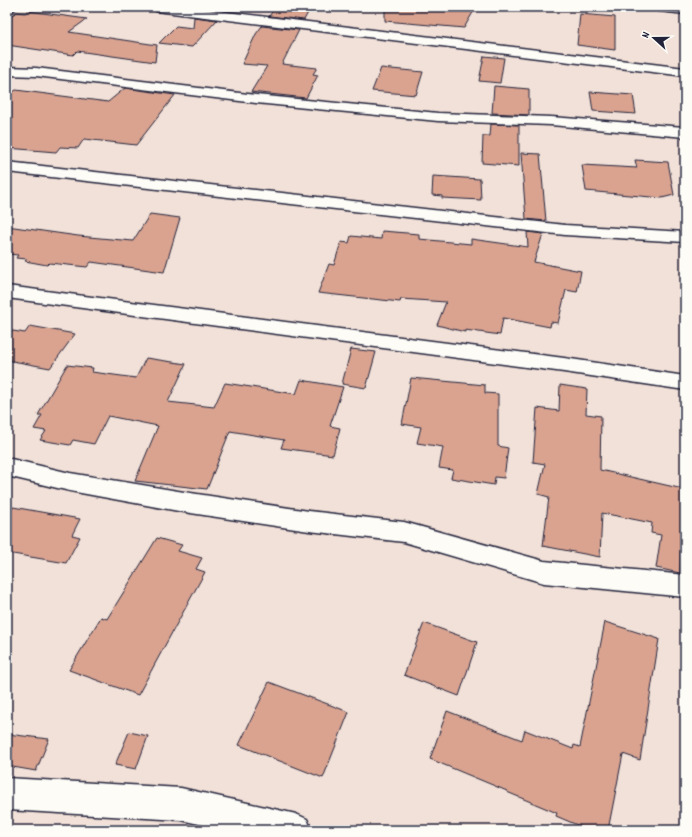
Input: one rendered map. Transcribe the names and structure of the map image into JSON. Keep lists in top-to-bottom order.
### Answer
{
  "north": "left"
}
